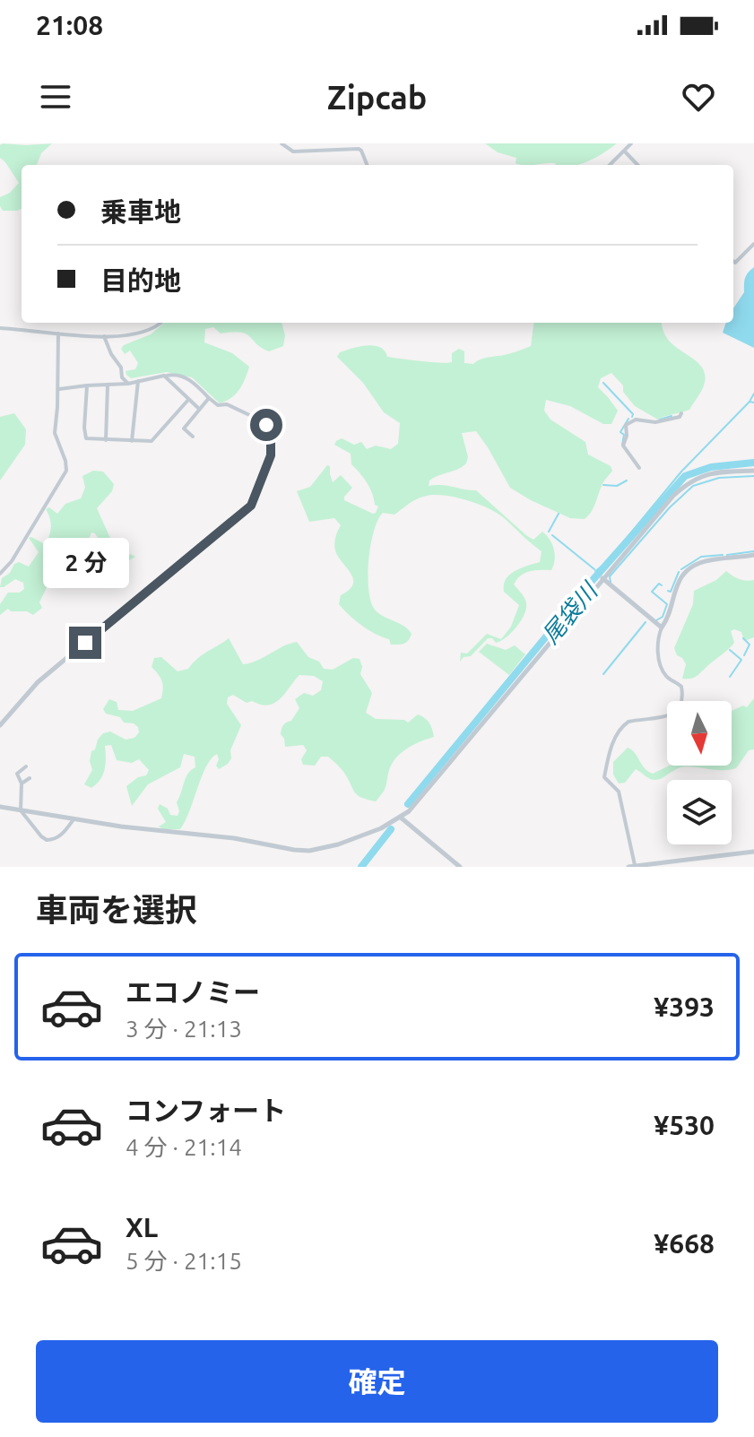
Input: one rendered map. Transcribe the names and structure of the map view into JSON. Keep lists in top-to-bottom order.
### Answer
{
  "water": ["尾袋川"],
  "north": "bottom",
  "page": {
    "status": "21:08",
    "header": "Zipcab",
    "banner": ["乗車地", "目的地"],
    "bubble": "2 分",
    "heading": "車両を選択",
    "list": [
      {
        "name": "エコノミー",
        "note": "3 分 · 21:13",
        "value": "¥393"
      },
      {
        "name": "コンフォート",
        "note": "4 分 · 21:14",
        "value": "¥530"
      },
      {
        "name": "XL",
        "note": "5 分 · 21:15",
        "value": "¥668"
      }
    ],
    "buttons": "確定"
  }
}
